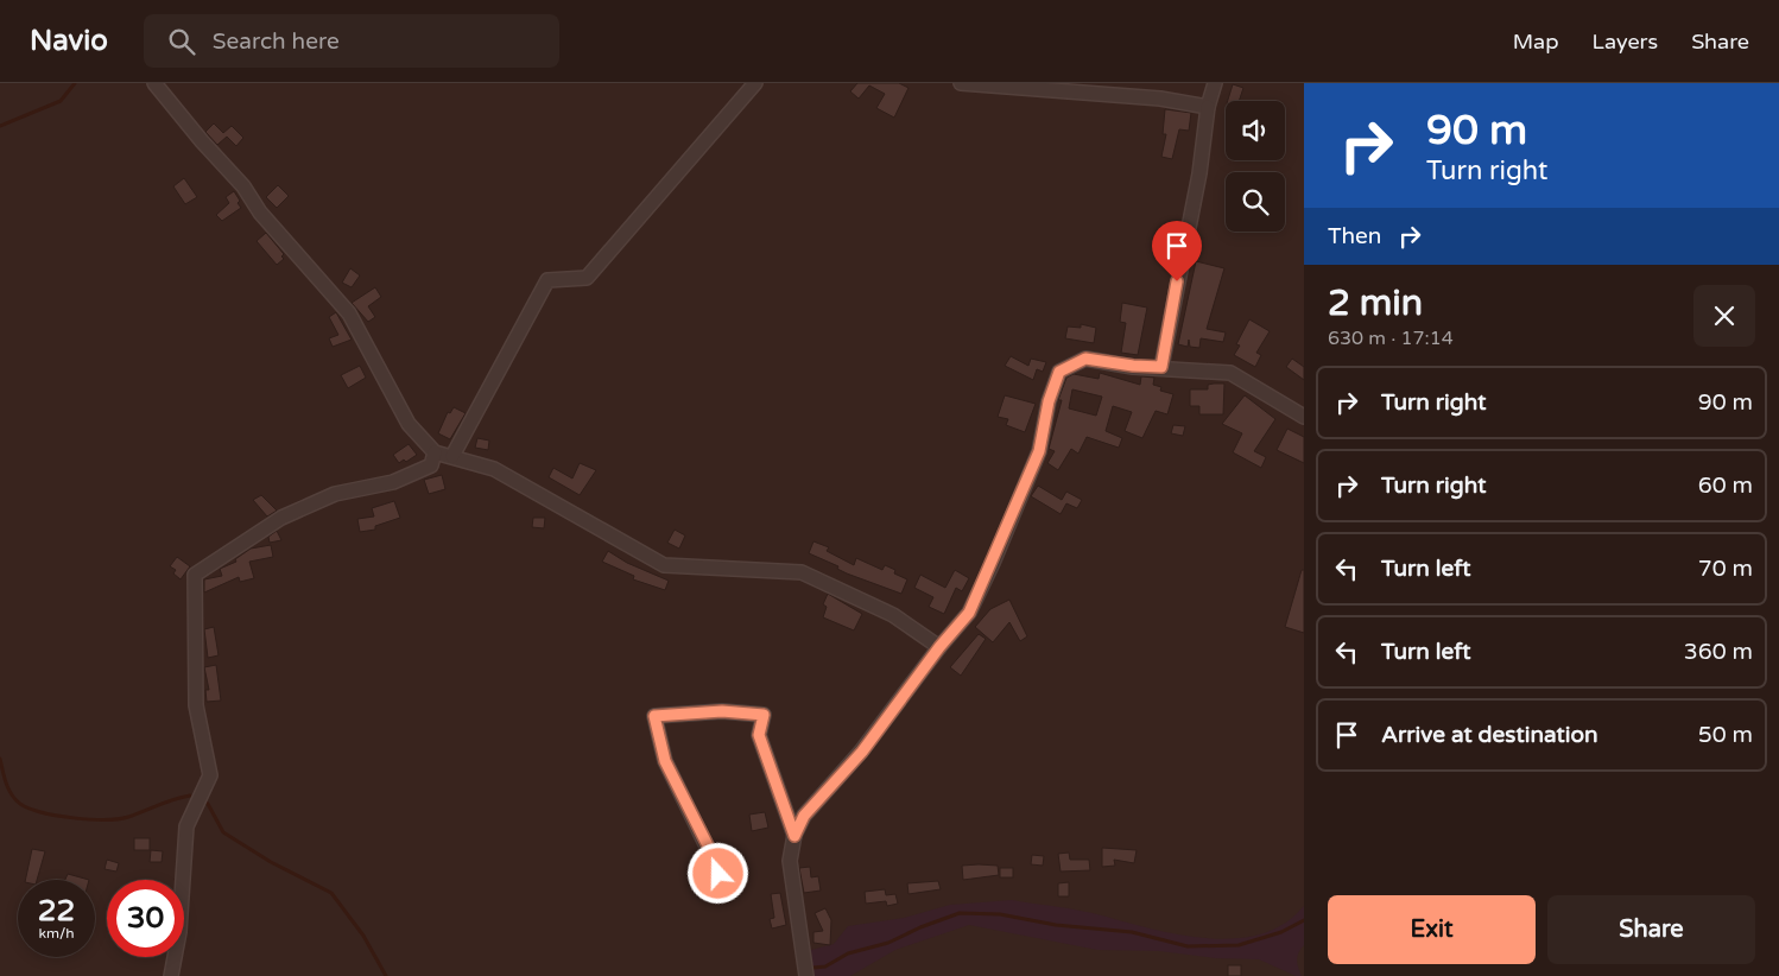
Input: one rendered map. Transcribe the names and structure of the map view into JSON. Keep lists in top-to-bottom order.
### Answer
{
  "page": {
    "header": "Navio",
    "search": "Search here",
    "nav": ["Map", "Layers", "Share"],
    "turn": ["90 m", "Turn right"],
    "then": "Then",
    "heading": ["2 min", "630 m · 17:14"],
    "list": [
      {
        "name": "Turn right",
        "value": "90 m"
      },
      {
        "name": "Turn right",
        "value": "60 m"
      },
      {
        "name": "Turn left",
        "value": "70 m"
      },
      {
        "name": "Turn left",
        "value": "360 m"
      },
      {
        "name": "Arrive at destination",
        "value": "50 m"
      }
    ],
    "speed": "22 km/h",
    "limit": "30",
    "buttons": ["Exit", "Share"]
  }
}
